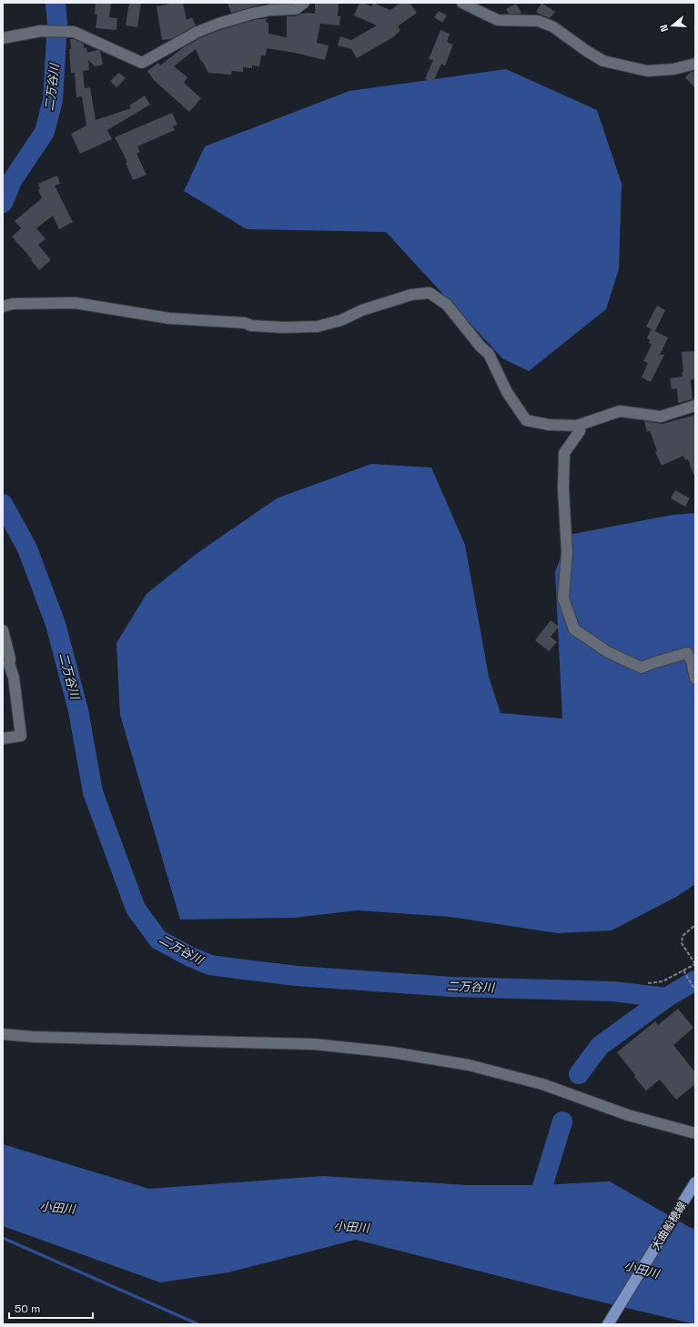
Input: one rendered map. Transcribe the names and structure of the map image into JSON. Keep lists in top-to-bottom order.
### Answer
{
  "streets": {
    "main road": ["大曲船穂線"]
  },
  "water": ["二万谷川", "小田川"],
  "scale_bar": "50 m",
  "north": "left"
}
